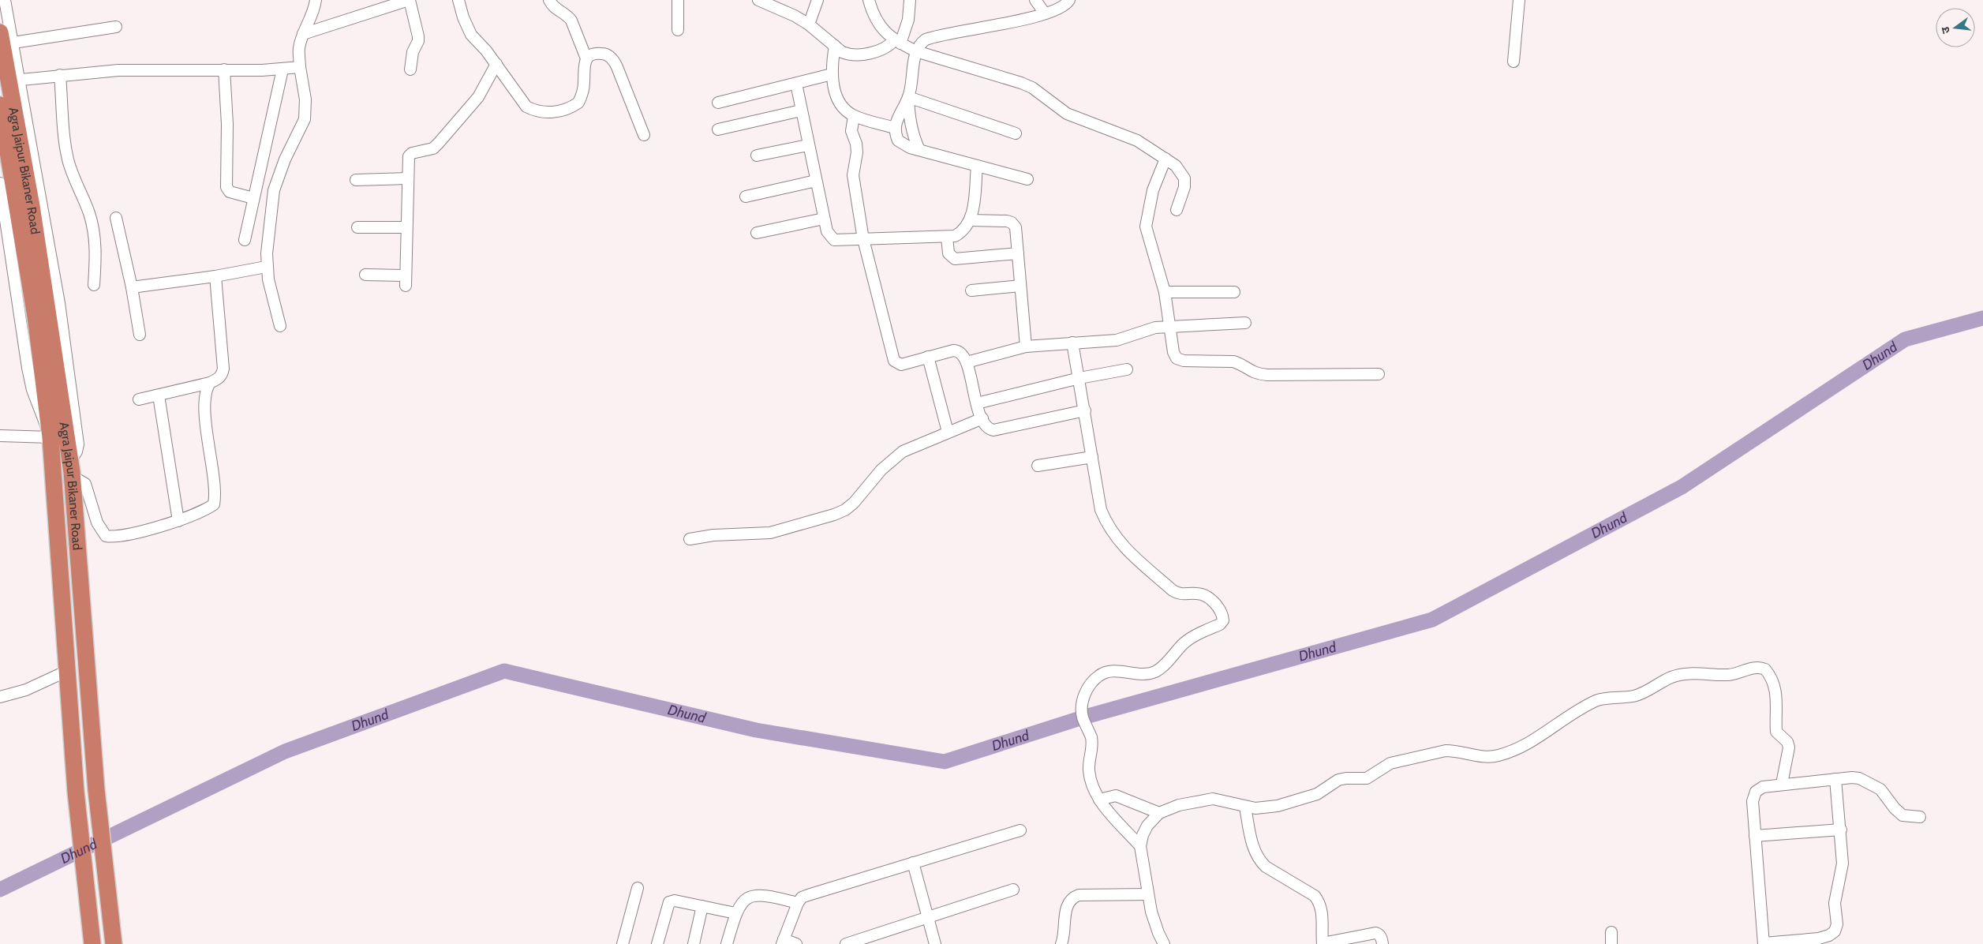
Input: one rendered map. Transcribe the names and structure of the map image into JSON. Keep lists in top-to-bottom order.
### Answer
{
  "streets": {
    "highway": ["Agra Jaipur Bikaner Road"]
  },
  "water": ["Dhund"],
  "north": "left"
}
